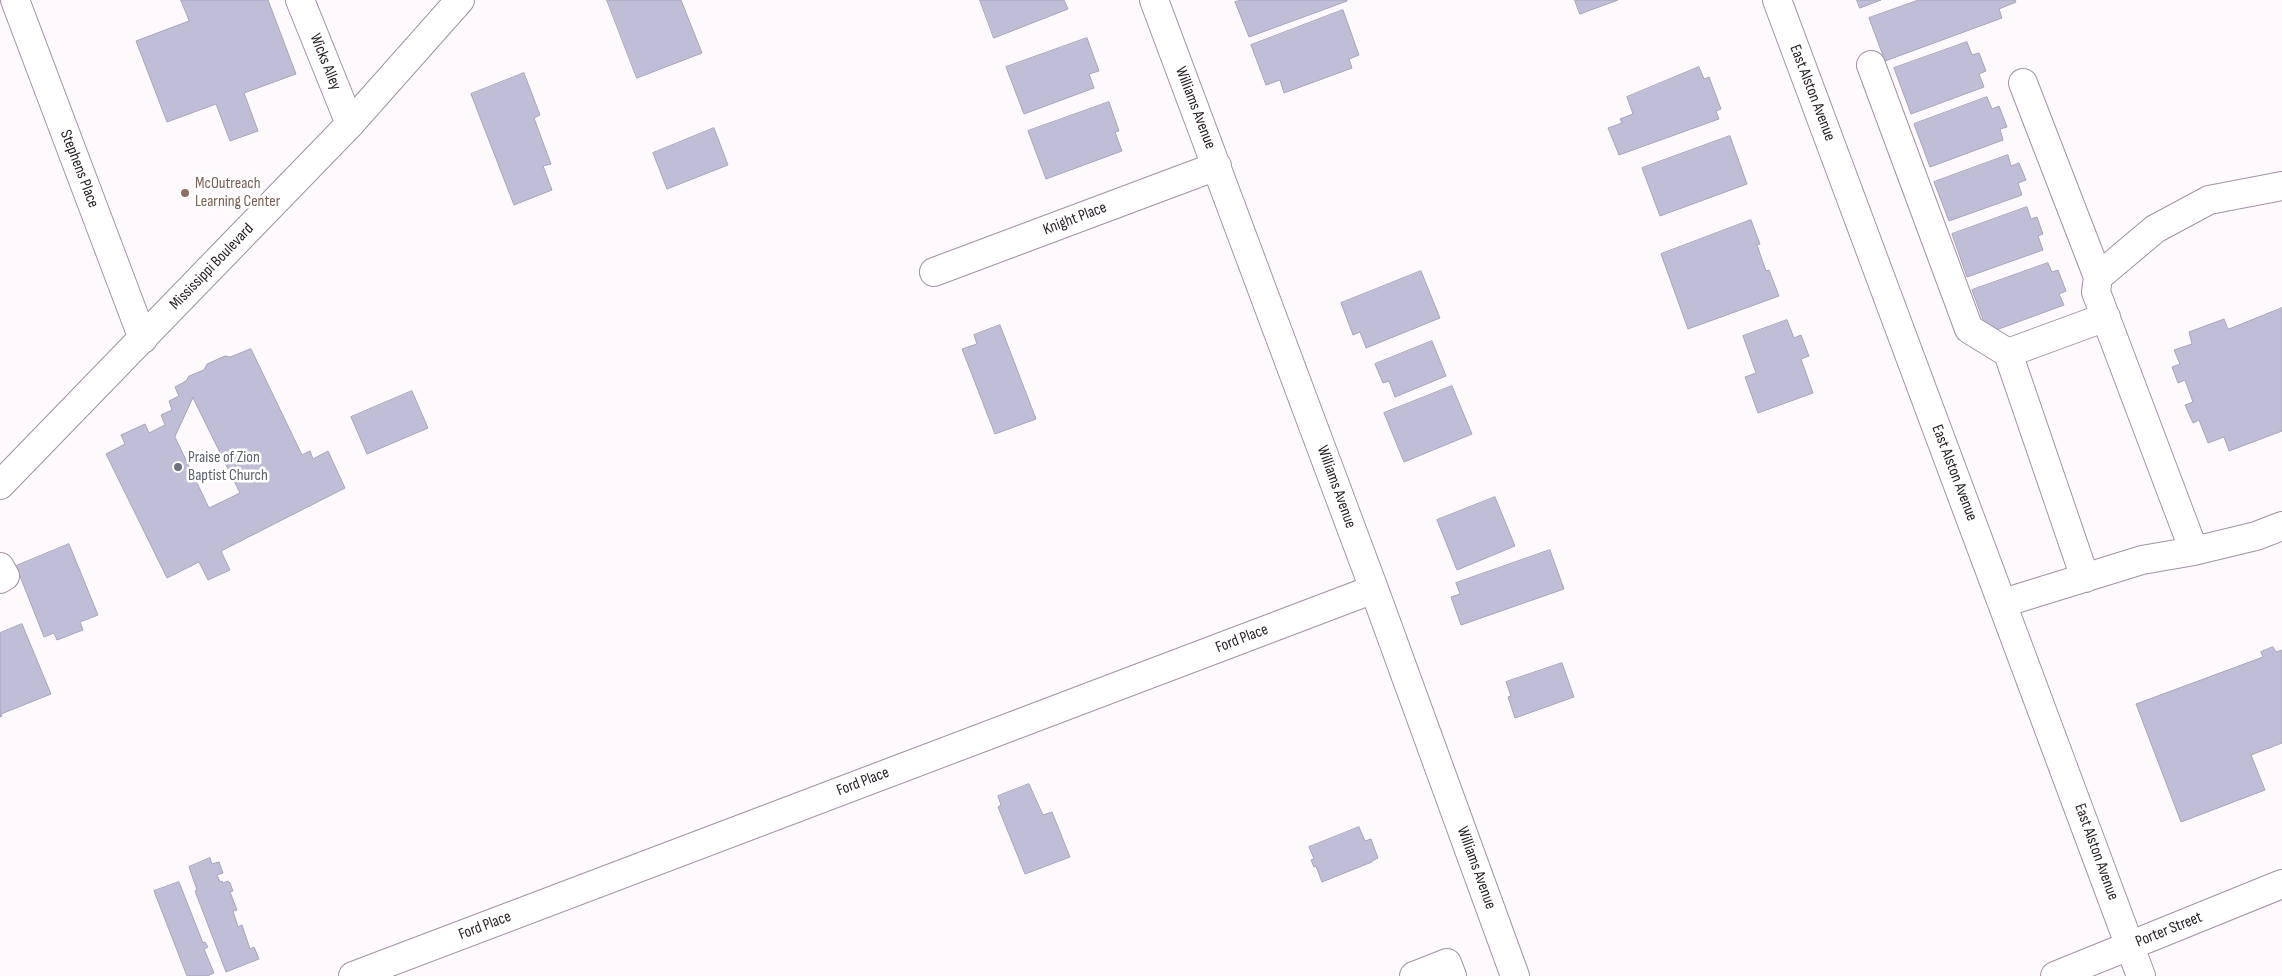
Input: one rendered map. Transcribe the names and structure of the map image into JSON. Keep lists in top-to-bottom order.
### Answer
{
  "streets": {
    "street": [
      "Wicks Alley",
      "East Alston Avenue",
      "Williams Avenue",
      "Stephens Place",
      "Knight Place",
      "Mississippi Boulevard",
      "Ford Place",
      "Porter Street"
    ]
  },
  "crossings": [
    ["Wicks Alley", "Mississippi Boulevard"],
    ["East Alston Avenue", "Porter Street"],
    ["Williams Avenue", "Knight Place"],
    ["Williams Avenue", "Ford Place"],
    ["Stephens Place", "Mississippi Boulevard"]
  ],
  "places": ["McOutreach Learning Center", "Praise of Zion Baptist Church"]
}
